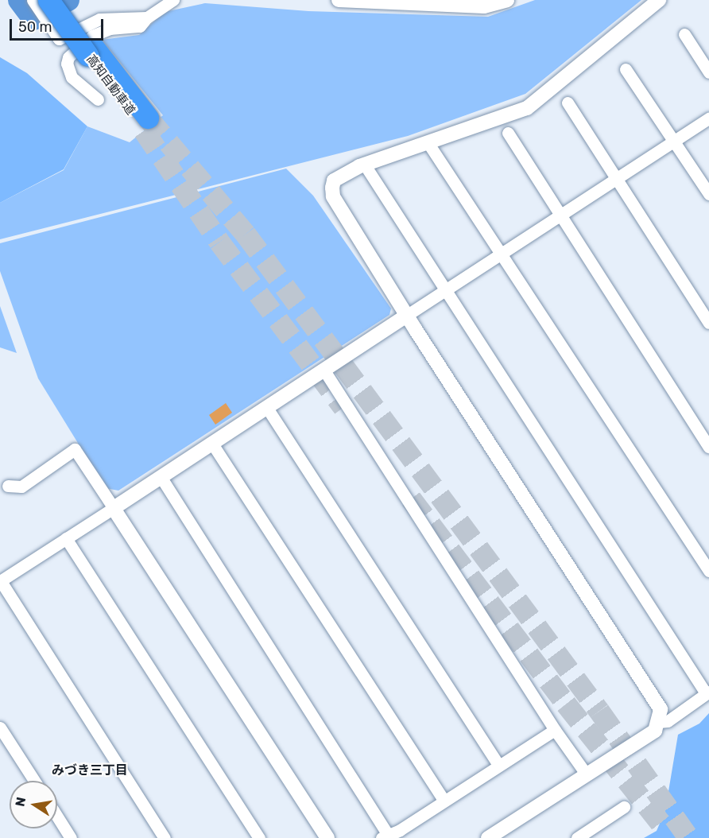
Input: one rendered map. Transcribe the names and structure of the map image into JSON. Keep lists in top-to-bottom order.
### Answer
{
  "streets": {
    "highway": ["高知自動車道"]
  },
  "districts": ["みづき三丁目"],
  "scale_bar": "50 m",
  "north": "left"
}
